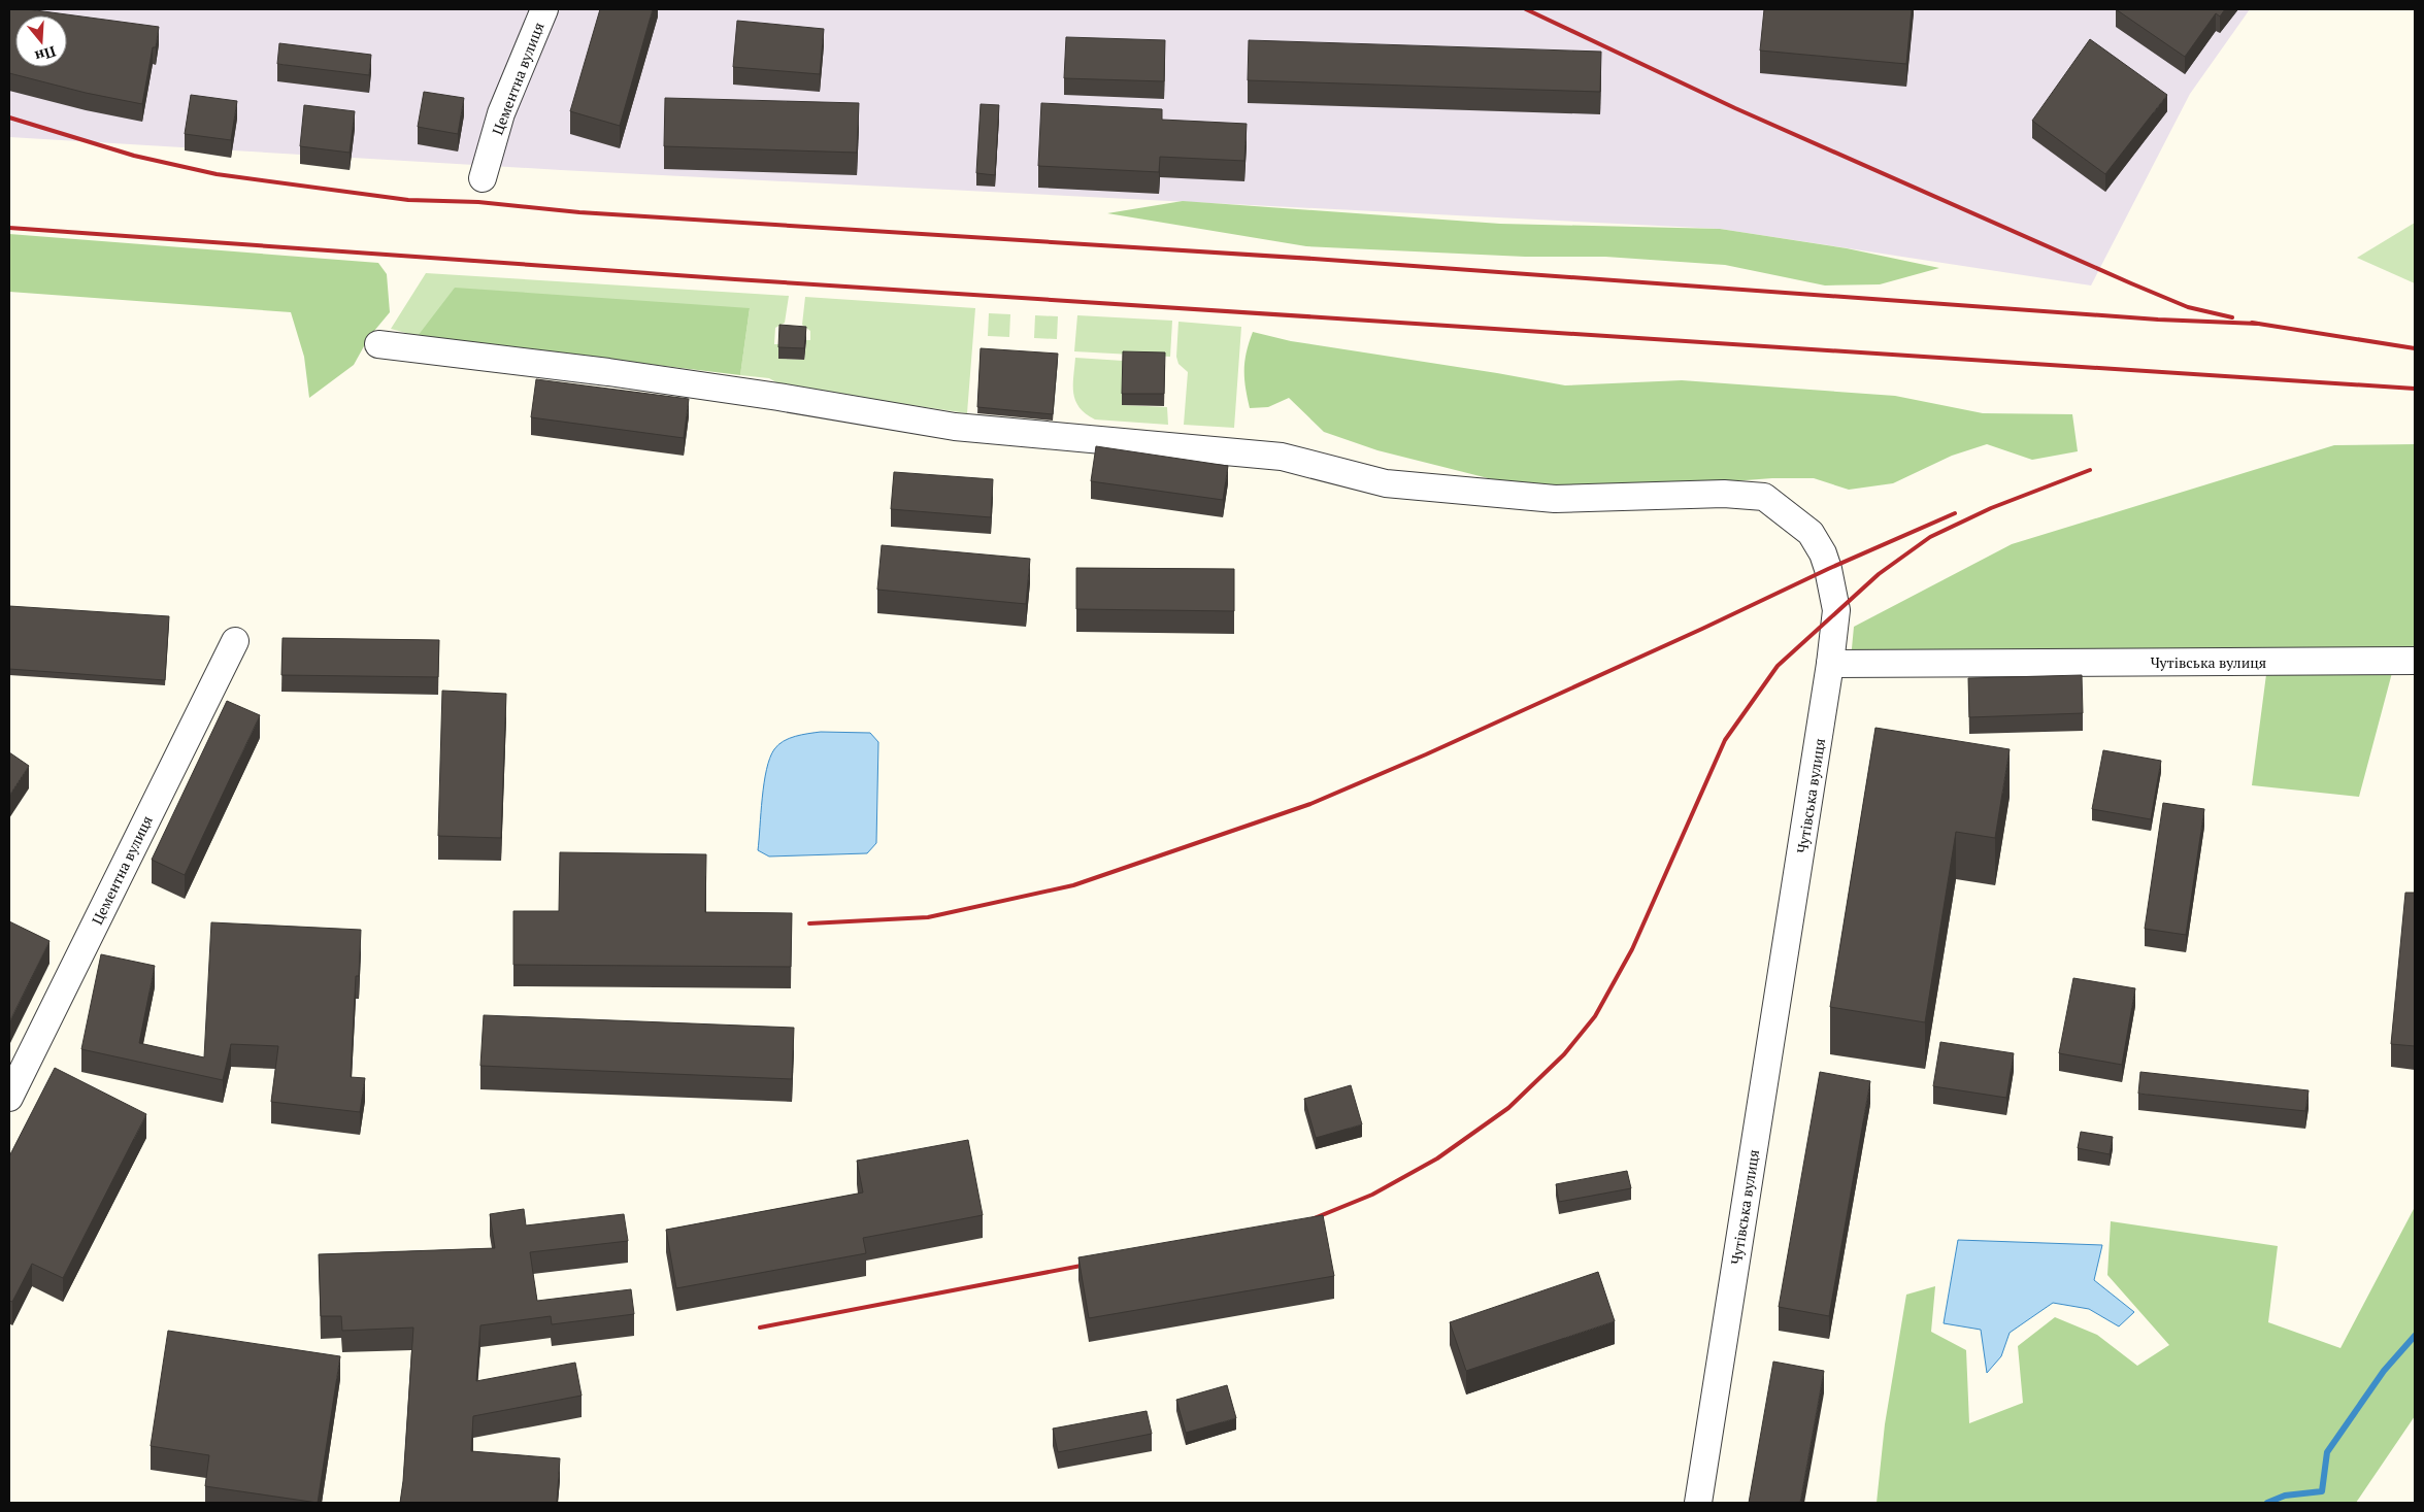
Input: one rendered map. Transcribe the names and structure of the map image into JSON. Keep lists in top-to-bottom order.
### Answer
{
  "streets": {
    "street": ["Цементна вулиця", "Чутівська вулиця"]
  },
  "north": "bottom"
}
